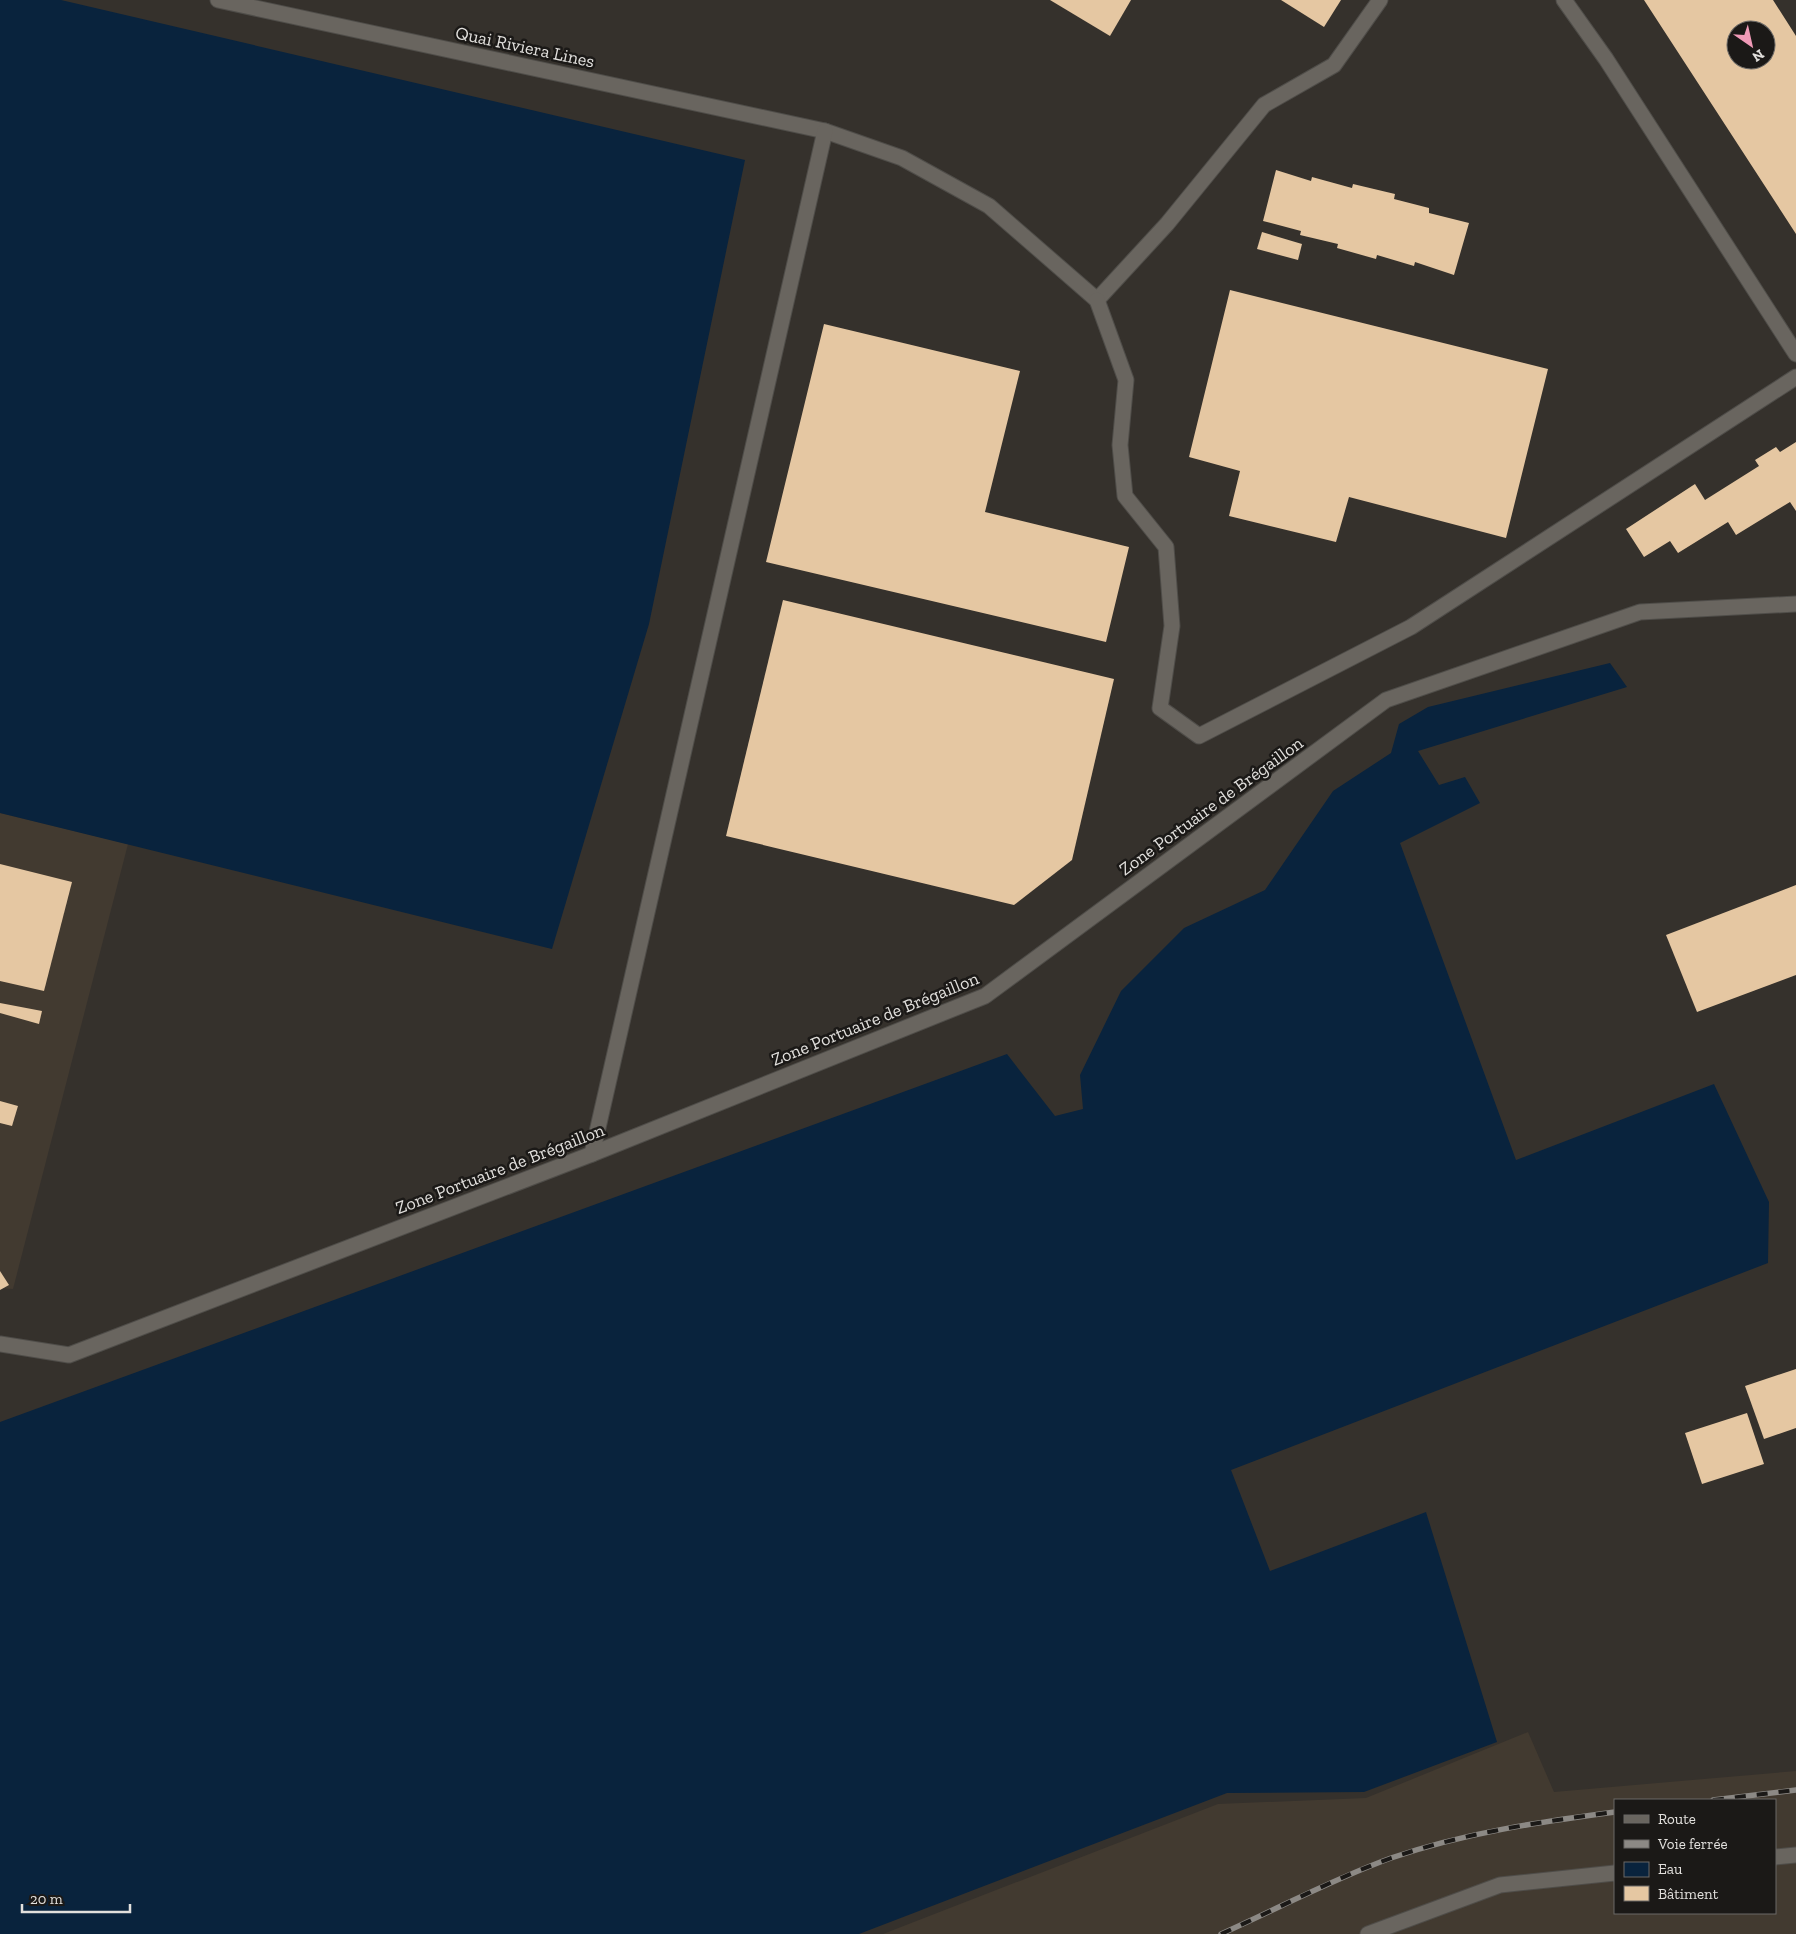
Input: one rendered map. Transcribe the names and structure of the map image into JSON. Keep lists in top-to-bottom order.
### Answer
{
  "streets": {
    "street": ["Quai Riviera Lines", "Zone Portuaire de Brégaillon"]
  },
  "legend": [
    "Route",
    "Voie ferrée",
    "Eau",
    "Bâtiment"
  ],
  "scale_bar": "20 m",
  "north": "bottom right"
}
